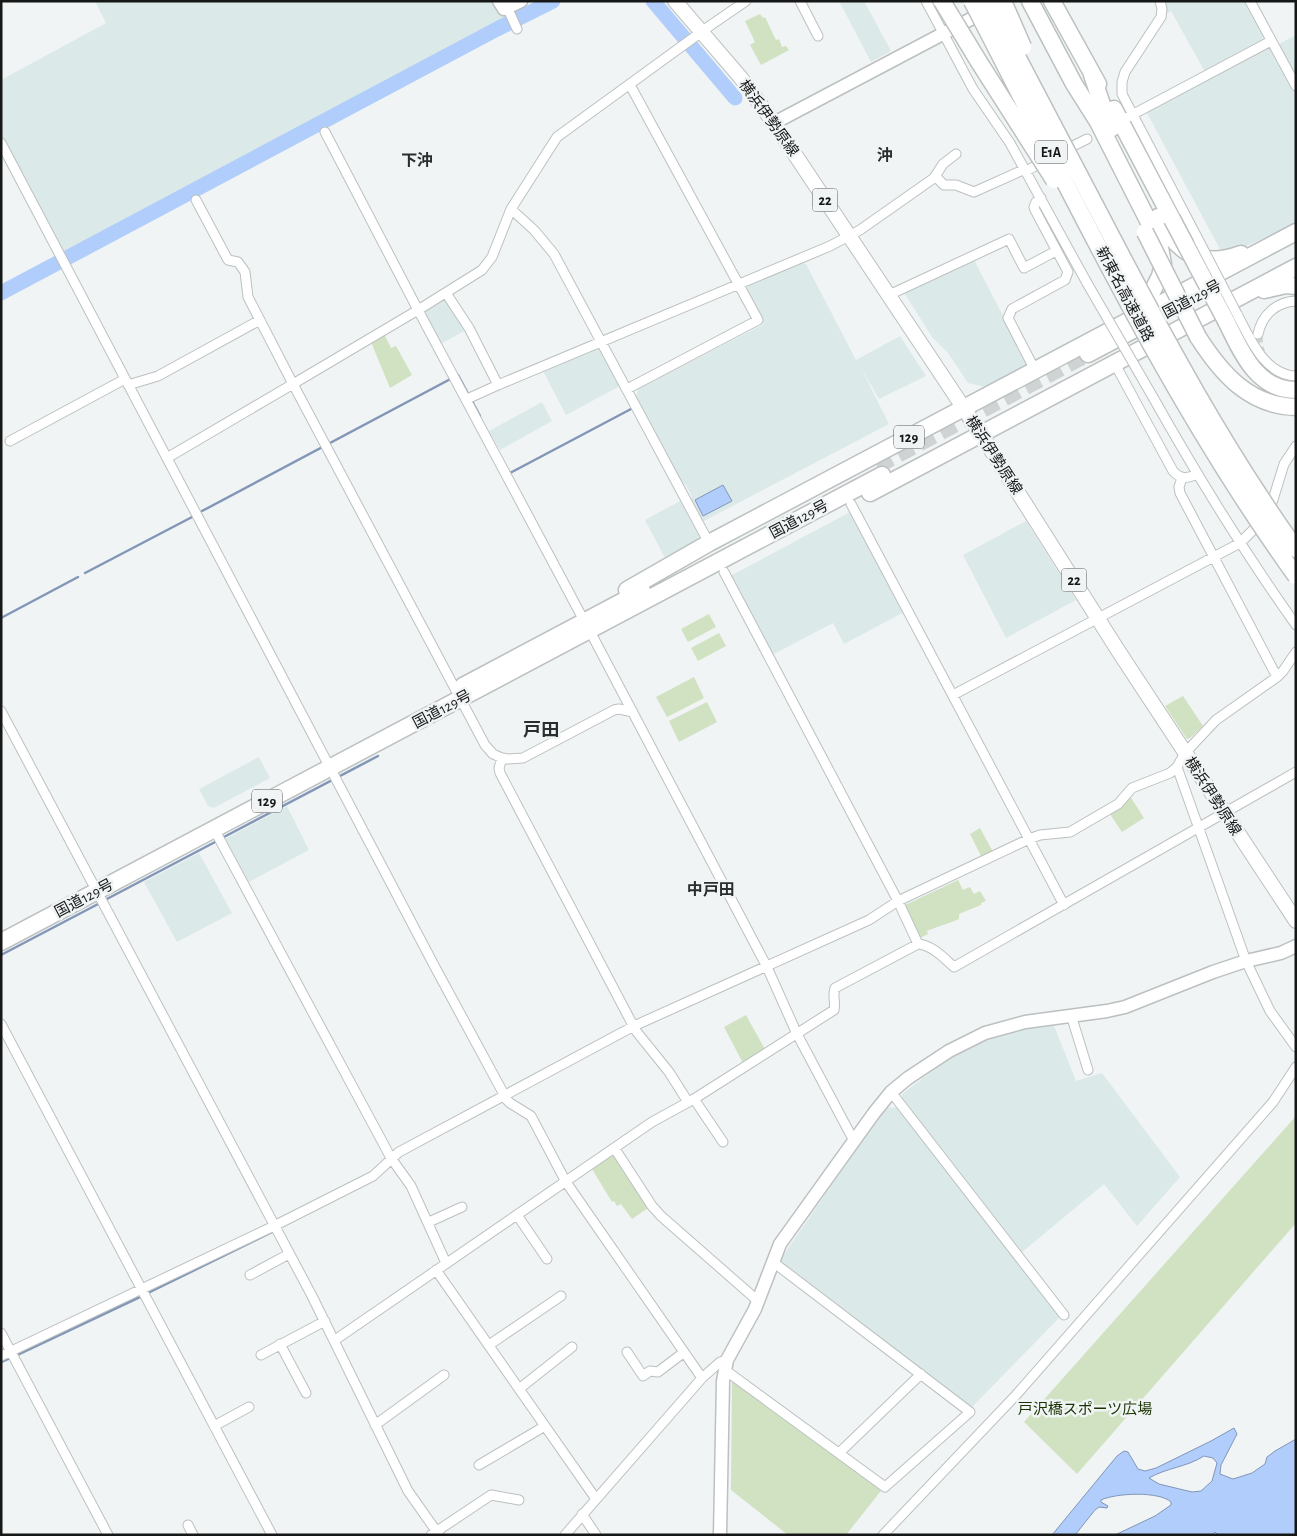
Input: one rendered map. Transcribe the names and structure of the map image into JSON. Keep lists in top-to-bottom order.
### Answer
{
  "streets": {
    "highway": [
      "E1A",
      "新東名高速道路",
      "国道129号",
      "129"
    ],
    "main road": ["横浜伊勢原線", "22"]
  },
  "crossings": [
    ["横浜伊勢原線", "129"],
    ["国道129号", "129"]
  ],
  "districts": [
    "沖",
    "下沖",
    "戸田",
    "中戸田"
  ],
  "parks": ["戸沢橋スポーツ広場"]
}
